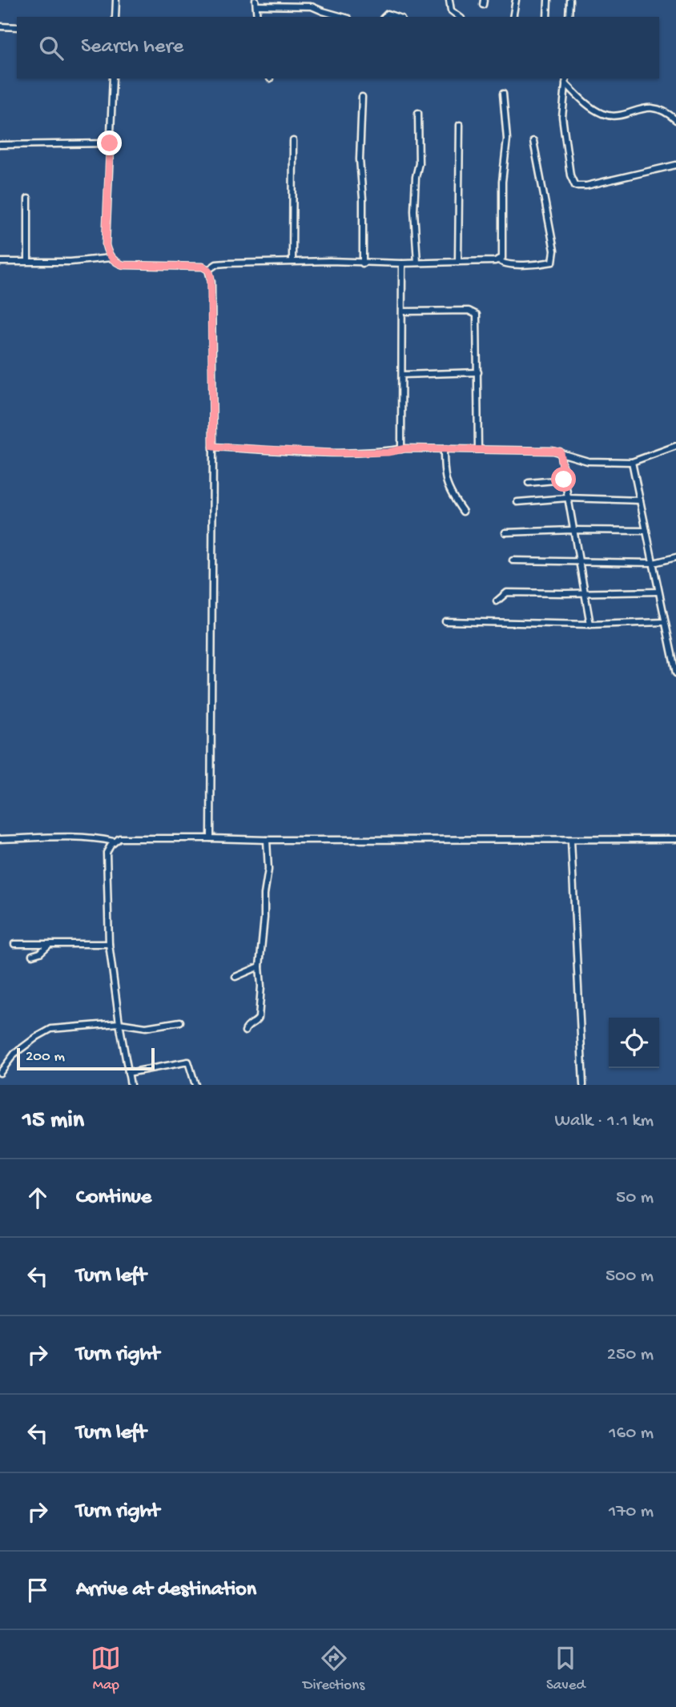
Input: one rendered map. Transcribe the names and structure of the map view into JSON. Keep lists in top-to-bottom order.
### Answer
{
  "scale_bar": "200 m",
  "page": {
    "search": "Search here",
    "scale": "200 m",
    "heading": ["15 min", "Walk · 1.1 km"],
    "list": [
      ["Continue", "50 m"],
      ["Turn left", "500 m"],
      ["Turn right", "250 m"],
      ["Turn left", "160 m"],
      ["Turn right", "170 m"],
      "Arrive at destination"
    ],
    "nav": ["Map", "Directions", "Saved"]
  }
}
